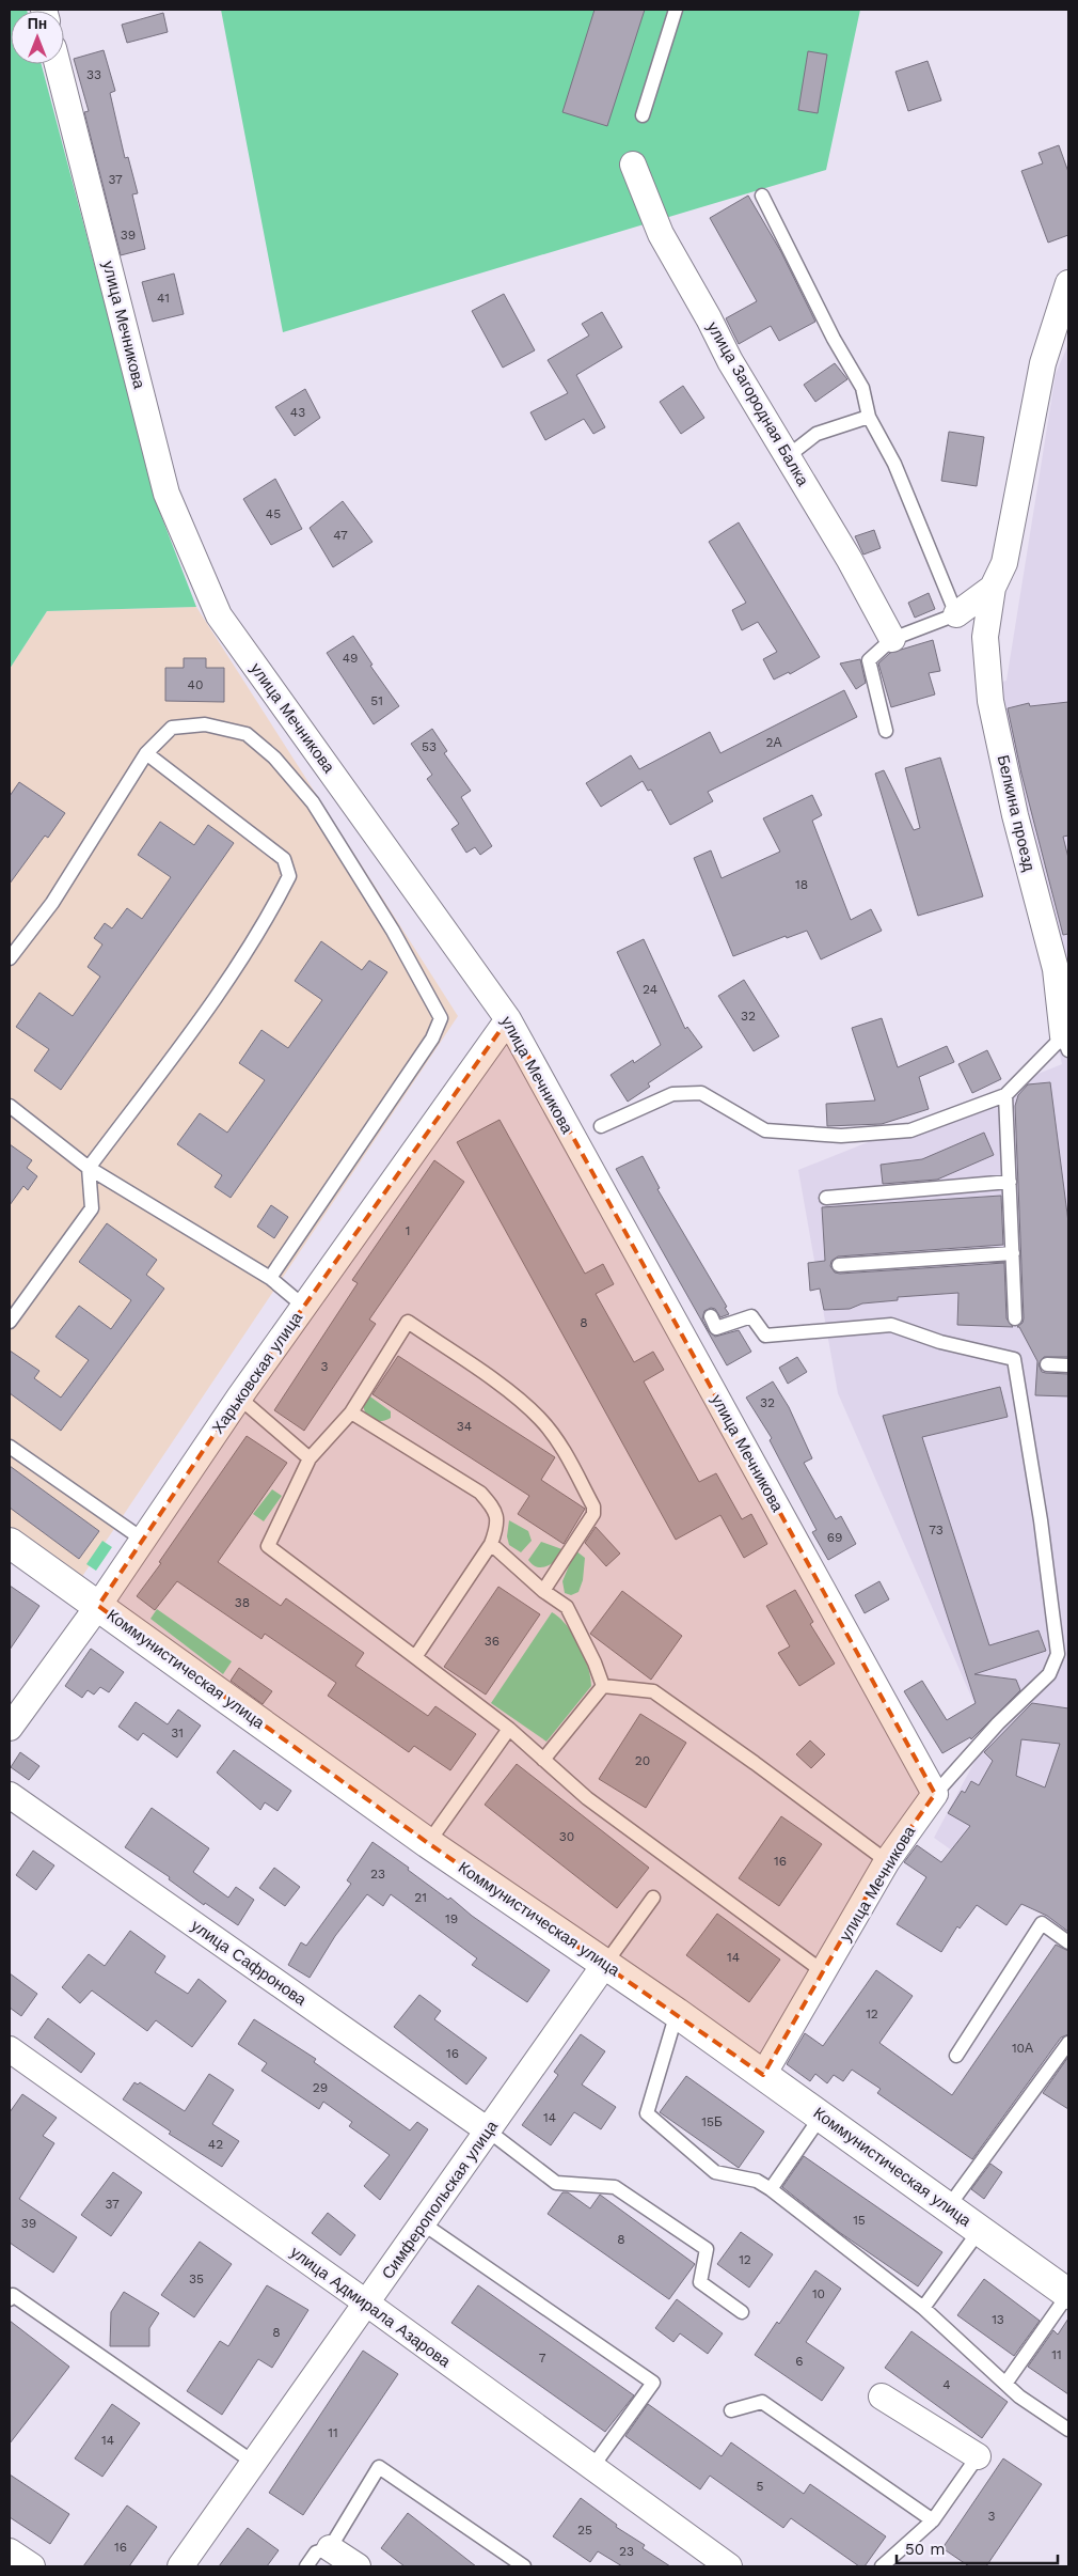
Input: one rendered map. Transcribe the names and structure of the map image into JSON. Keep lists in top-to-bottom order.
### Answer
{
  "streets": {
    "street": [
      "улица Мечникова",
      "улица Загородная Балка",
      "Белкина проезд",
      "Харьковская улица",
      "Коммунистическая улица",
      "улица Сафронова",
      "Симферопольская улица",
      "улица Адмирала Азарова"
    ]
  },
  "crossings": [
    ["улица Мечникова", "Харьковская улица"],
    ["улица Мечникова", "Коммунистическая улица"],
    ["Харьковская улица", "Коммунистическая улица"],
    ["Коммунистическая улица", "Симферопольская улица"],
    ["улица Сафронова", "Симферопольская улица"],
    ["Симферопольская улица", "улица Адмирала Азарова"]
  ],
  "house_numbers": [
    "33",
    "37",
    "39",
    "41",
    "43",
    "45",
    "47",
    "49",
    "40",
    "51",
    "2А",
    "53",
    "18",
    "24",
    "32",
    "1",
    "8",
    "3",
    "32",
    "34",
    "73",
    "69",
    "38",
    "36",
    "31",
    "20",
    "30",
    "16",
    "23",
    "21",
    "19",
    "14",
    "12",
    "10А",
    "16",
    "29",
    "14",
    "15Б",
    "42",
    "37",
    "15",
    "39",
    "8",
    "12",
    "35",
    "10",
    "13",
    "8",
    "11",
    "7",
    "6",
    "4",
    "11",
    "14",
    "5",
    "3",
    "25",
    "16",
    "23"
  ],
  "scale_bar": "50 m",
  "north": "top"
}
